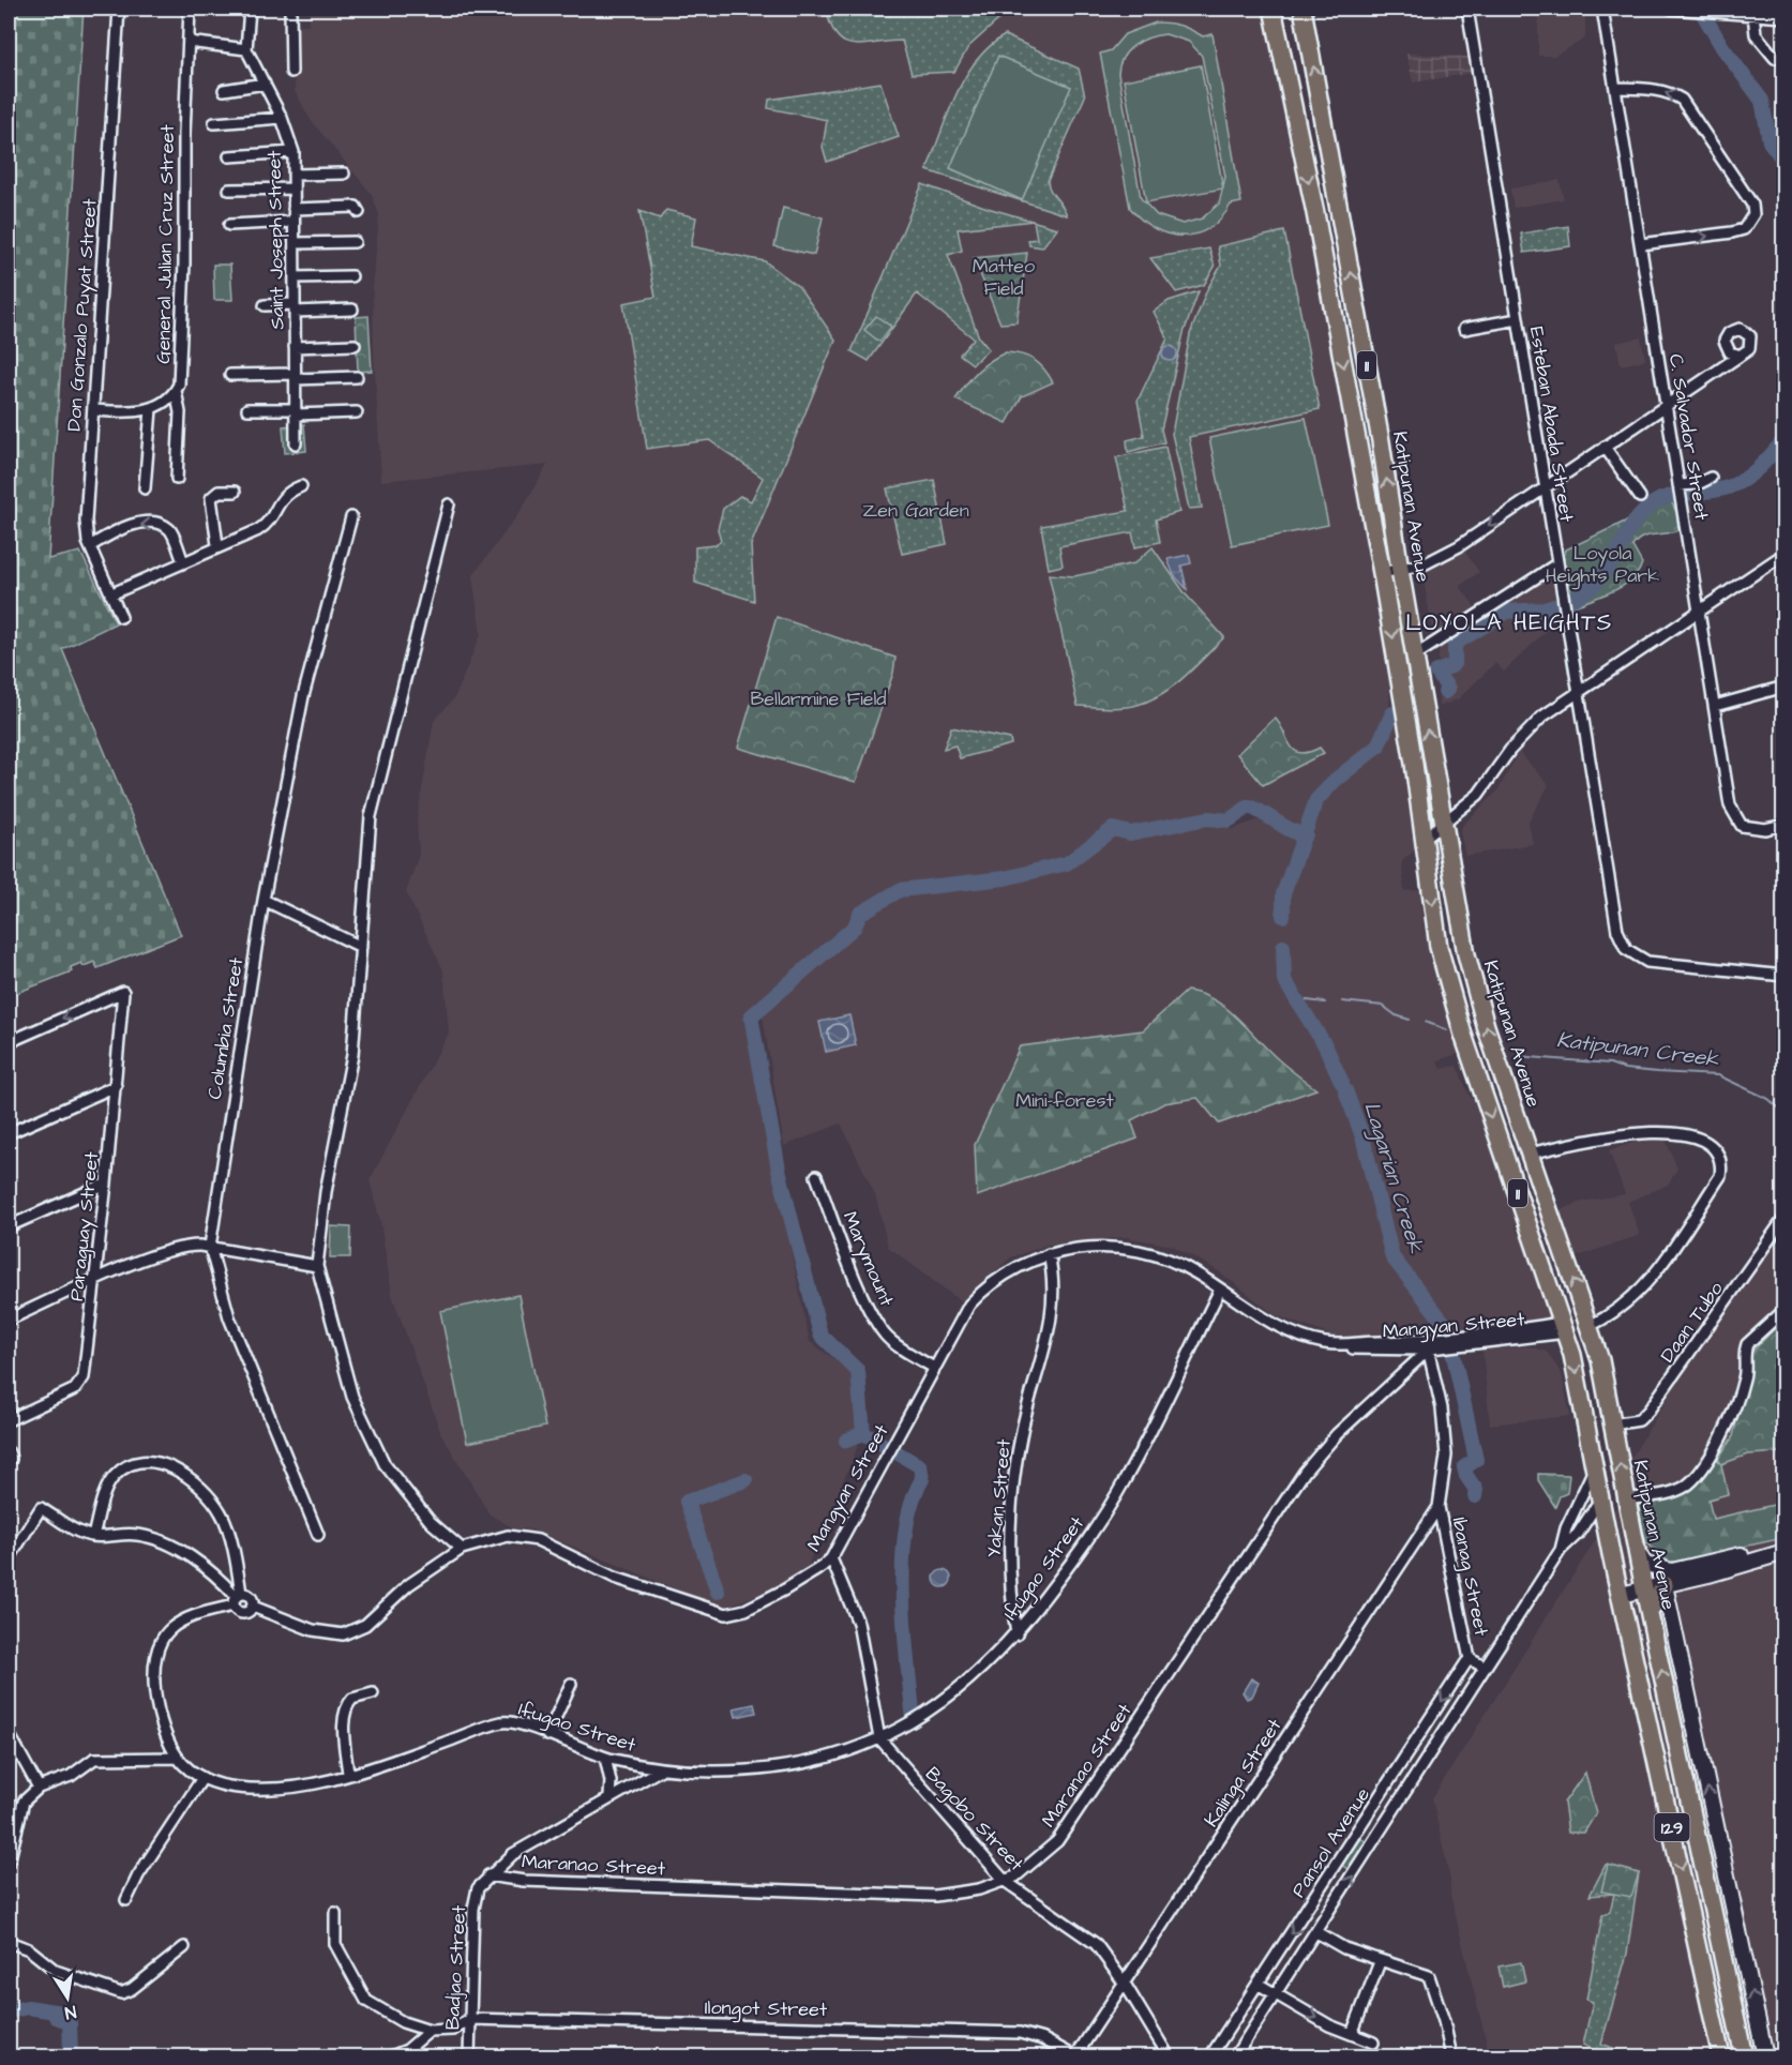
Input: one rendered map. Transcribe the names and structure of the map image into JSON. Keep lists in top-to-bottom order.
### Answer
{
  "streets": {
    "main road": ["11", "Katipunan Avenue", "129"],
    "street": [
      "Saint Joseph Street",
      "General Julian Cruz Street",
      "Don Gonzalo Puyat Street",
      "Esteban Abada Street",
      "C. Salvador Street",
      "Columbia Street",
      "Paraguay Street",
      "Marymount",
      "Daan Tubo",
      "Mangyan Street",
      "Yakan Street",
      "Ifugao Street",
      "Ibanag Street",
      "Maranao Street",
      "Kalinga Street",
      "Bagobo Street",
      "Pansol Avenue",
      "Badjao Street",
      "Ilongot Street"
    ]
  },
  "crossings": [
    ["Katipunan Avenue", "Daan Tubo"],
    ["Katipunan Avenue", "Mangyan Street"],
    ["Katipunan Avenue", "Pansol Avenue"],
    ["Marymount", "Mangyan Street"],
    ["Mangyan Street", "Yakan Street"],
    ["Mangyan Street", "Ifugao Street"],
    ["Mangyan Street", "Ibanag Street"],
    ["Mangyan Street", "Maranao Street"],
    ["Yakan Street", "Ifugao Street"],
    ["Ifugao Street", "Bagobo Street"],
    ["Ifugao Street", "Badjao Street"],
    ["Ibanag Street", "Maranao Street"],
    ["Ibanag Street", "Kalinga Street"],
    ["Ibanag Street", "Pansol Avenue"],
    ["Maranao Street", "Bagobo Street"],
    ["Maranao Street", "Badjao Street"],
    ["Kalinga Street", "Bagobo Street"],
    ["Kalinga Street", "Ilongot Street"],
    ["Badjao Street", "Ilongot Street"]
  ],
  "districts": ["LOYOLA HEIGHTS"],
  "water": ["Katipunan Creek", "Lagarian Creek"],
  "parks": [
    "Matteo Field",
    "Zen Garden",
    "Loyola Heights Park",
    "Bellarmine Field",
    "Mini-forest"
  ],
  "north": "bottom"
}
